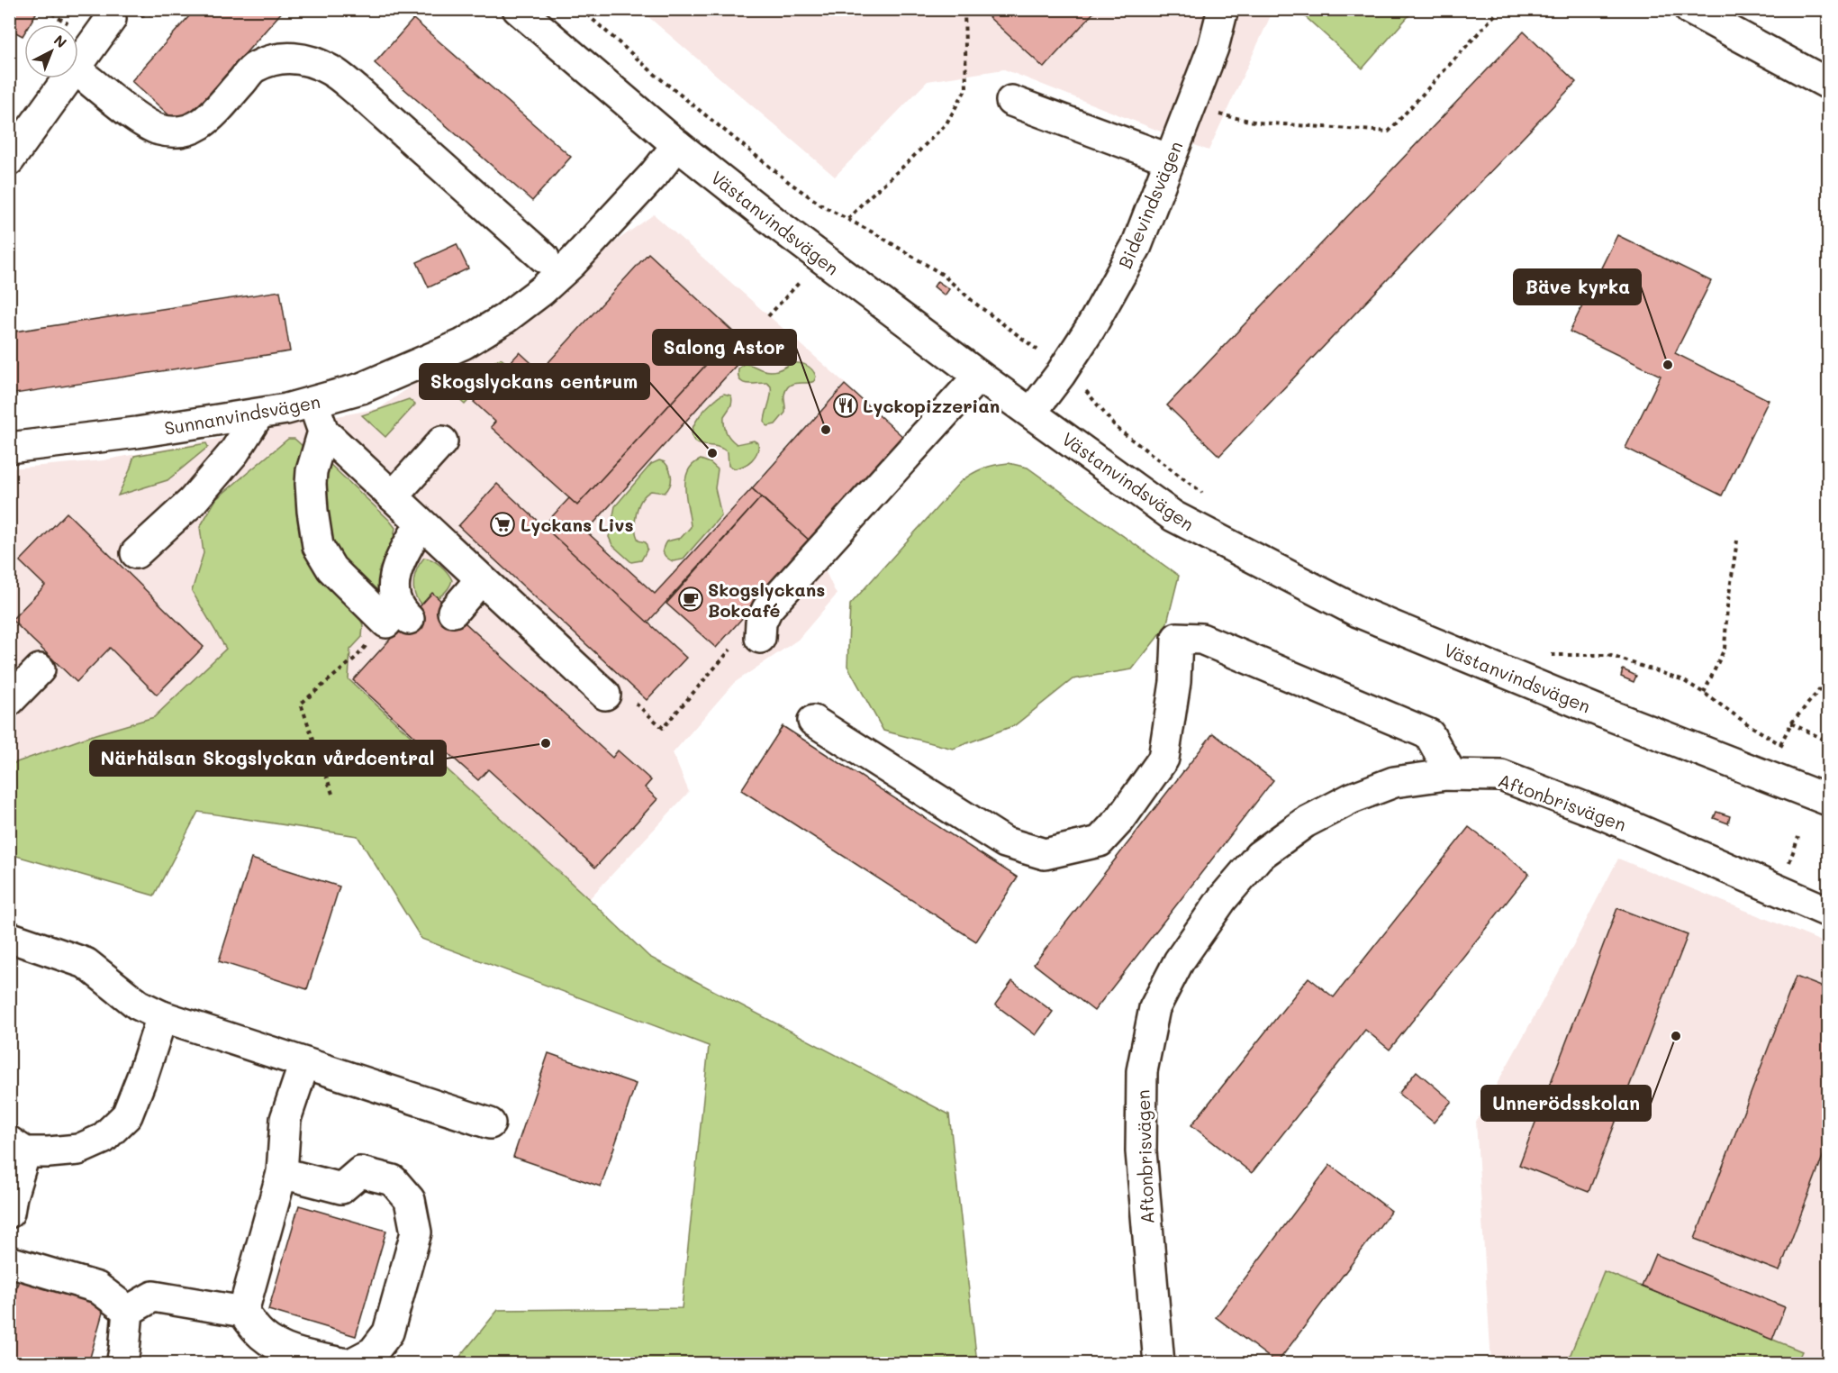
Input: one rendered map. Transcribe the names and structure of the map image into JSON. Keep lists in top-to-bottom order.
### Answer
{
  "streets": {
    "street": [
      "Bidevindsvägen",
      "Västanvindsvägen",
      "Sunnanvindsvägen",
      "Aftonbrisvägen"
    ]
  },
  "crossings": [
    ["Bidevindsvägen", "Västanvindsvägen"],
    ["Västanvindsvägen", "Sunnanvindsvägen"]
  ],
  "places": {
    "other": [
      "Bäve kyrka",
      "Salong Astor",
      "Skogslyckans centrum",
      "Närhälsan Skogslyckan vårdcentral",
      "Unnerödsskolan"
    ],
    "restaurant": ["Lyckopizzerian"],
    "supermarket": ["Lyckans Livs"],
    "cafe": ["Skogslyckans Bokcafé"]
  },
  "north": "top right"
}
